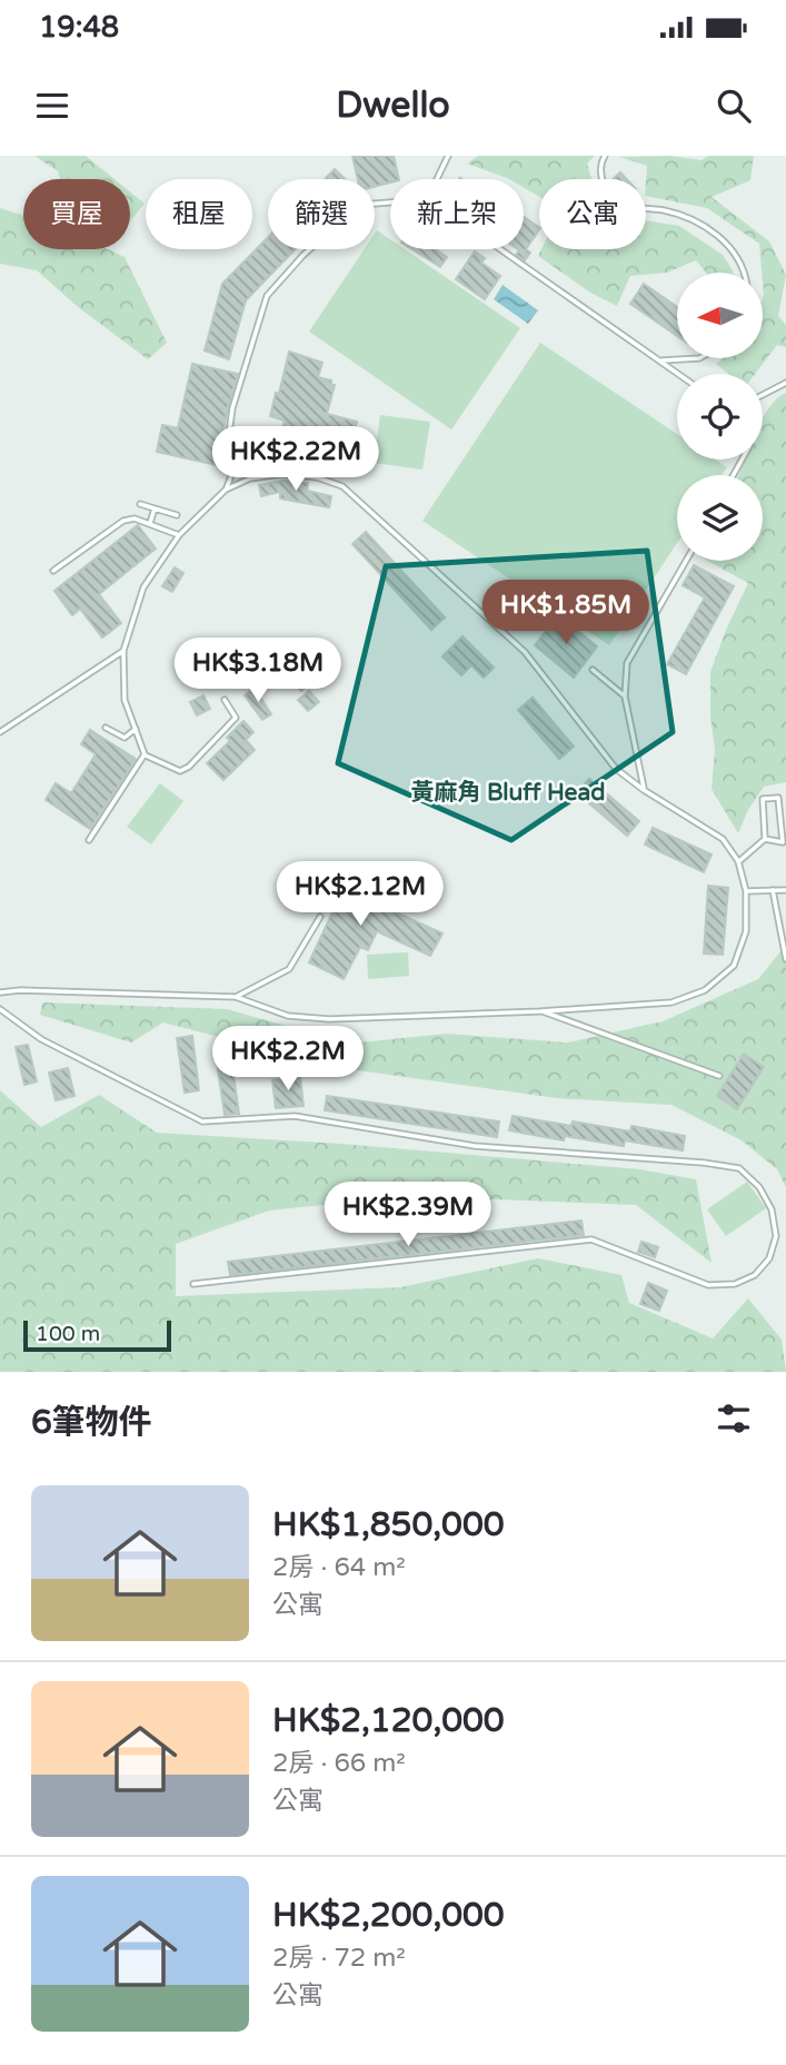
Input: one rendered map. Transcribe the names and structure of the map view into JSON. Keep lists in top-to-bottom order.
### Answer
{
  "districts": ["黃麻角 Bluff Head"],
  "scale_bar": "100 m",
  "north": "left",
  "page": {
    "status": "19:48",
    "header": "Dwello",
    "chip": [
      "買屋",
      "租屋",
      "篩選",
      "新上架",
      "公寓"
    ],
    "price": [
      "HK$2.22M",
      "HK$1.85M",
      "HK$3.18M",
      "HK$2.12M",
      "HK$2.2M",
      "HK$2.39M"
    ],
    "scale": "100 m",
    "heading": "6筆物件",
    "list": [
      {
        "name": "HK$1,850,000",
        "note": "2房 · 64 m² · 公寓"
      },
      {
        "name": "HK$2,120,000",
        "note": "2房 · 66 m² · 公寓"
      },
      {
        "name": "HK$2,200,000",
        "note": "2房 · 72 m² · 公寓"
      }
    ]
  }
}
